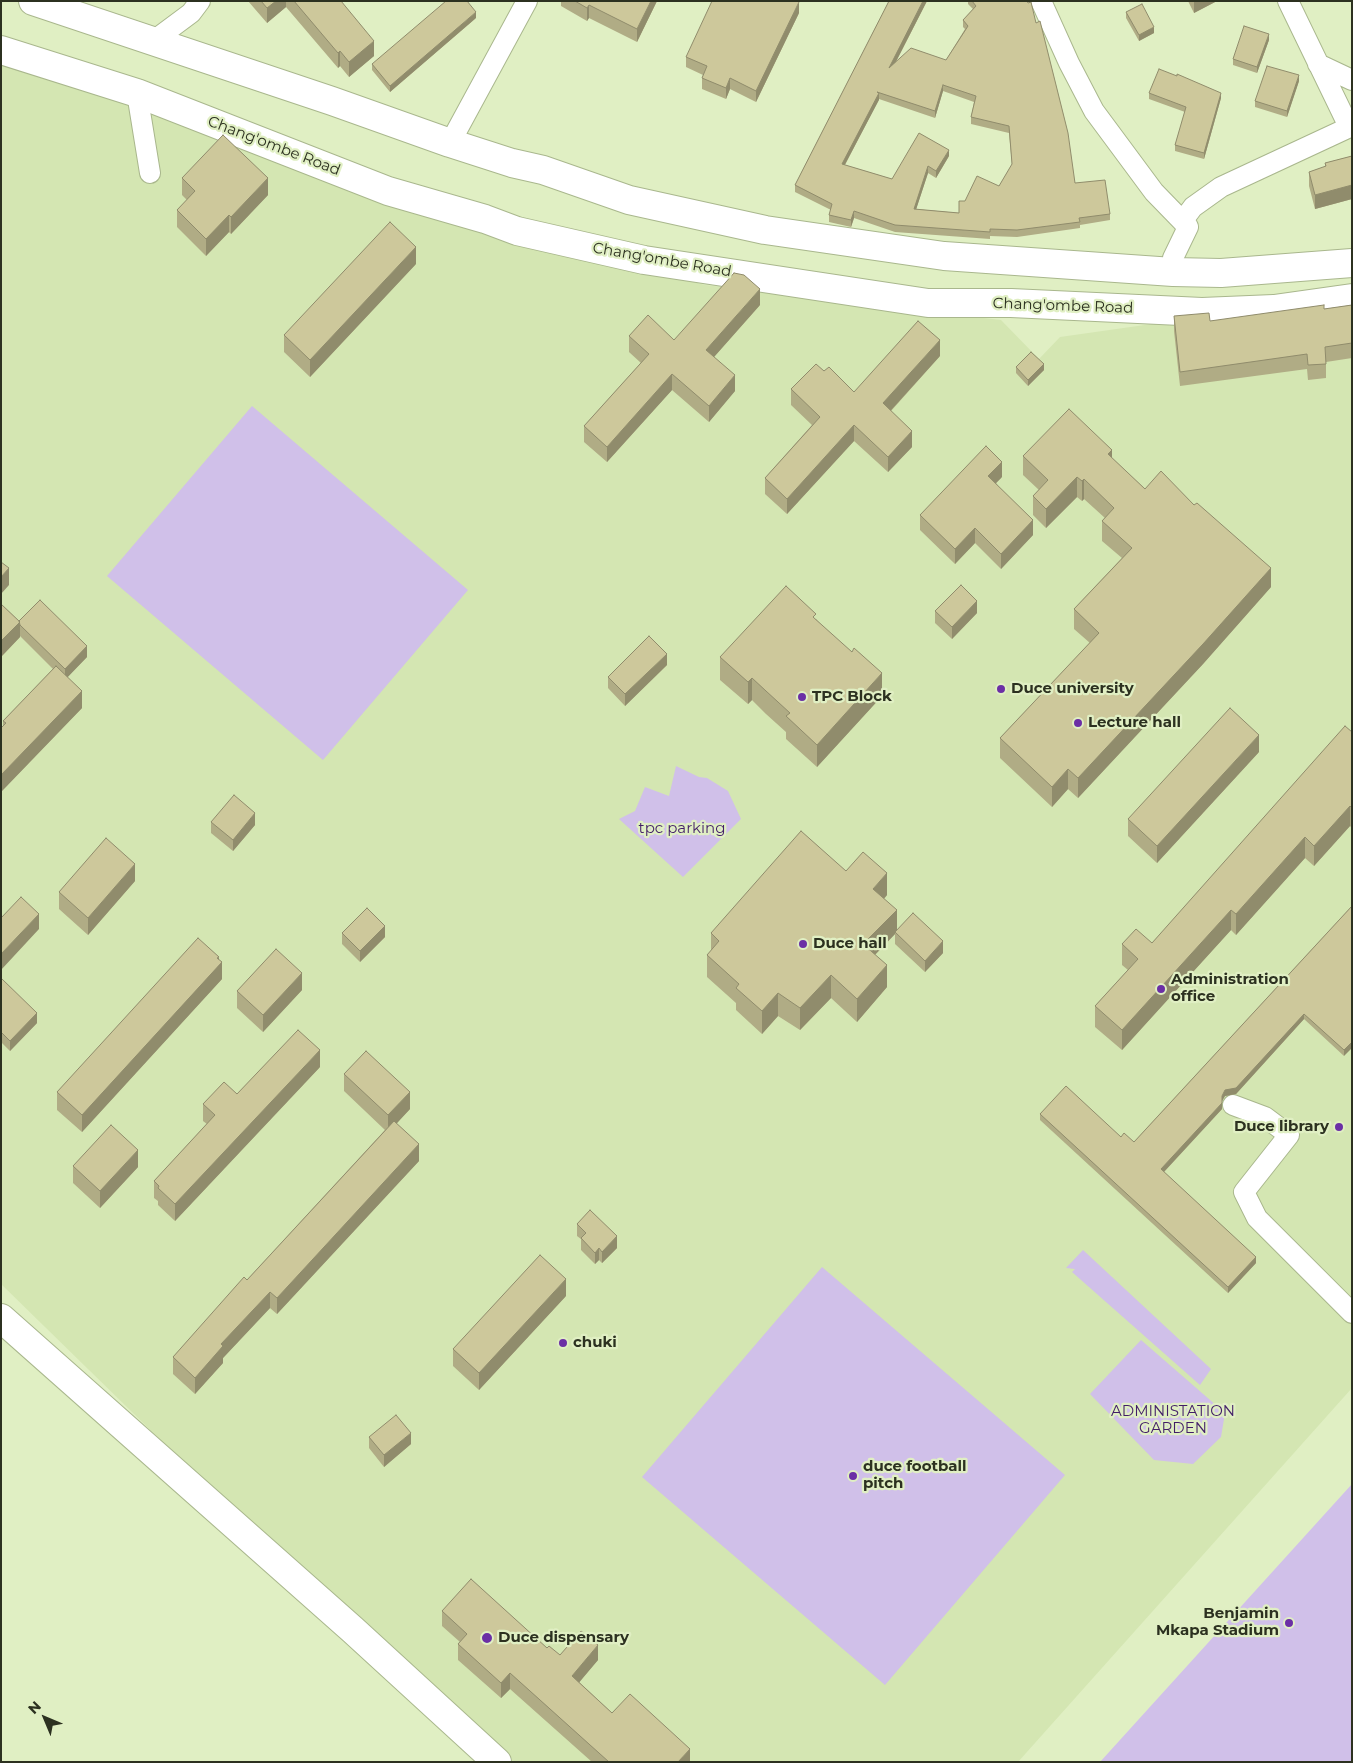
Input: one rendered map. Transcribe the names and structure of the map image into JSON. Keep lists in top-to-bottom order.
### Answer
{
  "streets": {
    "main road": ["Chang'ombe Road"]
  },
  "parks": ["tpc parking", "ADMINISTATION GARDEN"],
  "places": [
    "Duce university",
    "TPC Block",
    "Lecture hall",
    "Duce hall",
    "Administration office",
    "Duce library",
    "chuki",
    "duce football pitch",
    "Benjamin Mkapa Stadium",
    "Duce dispensary"
  ],
  "north": "top left"
}
